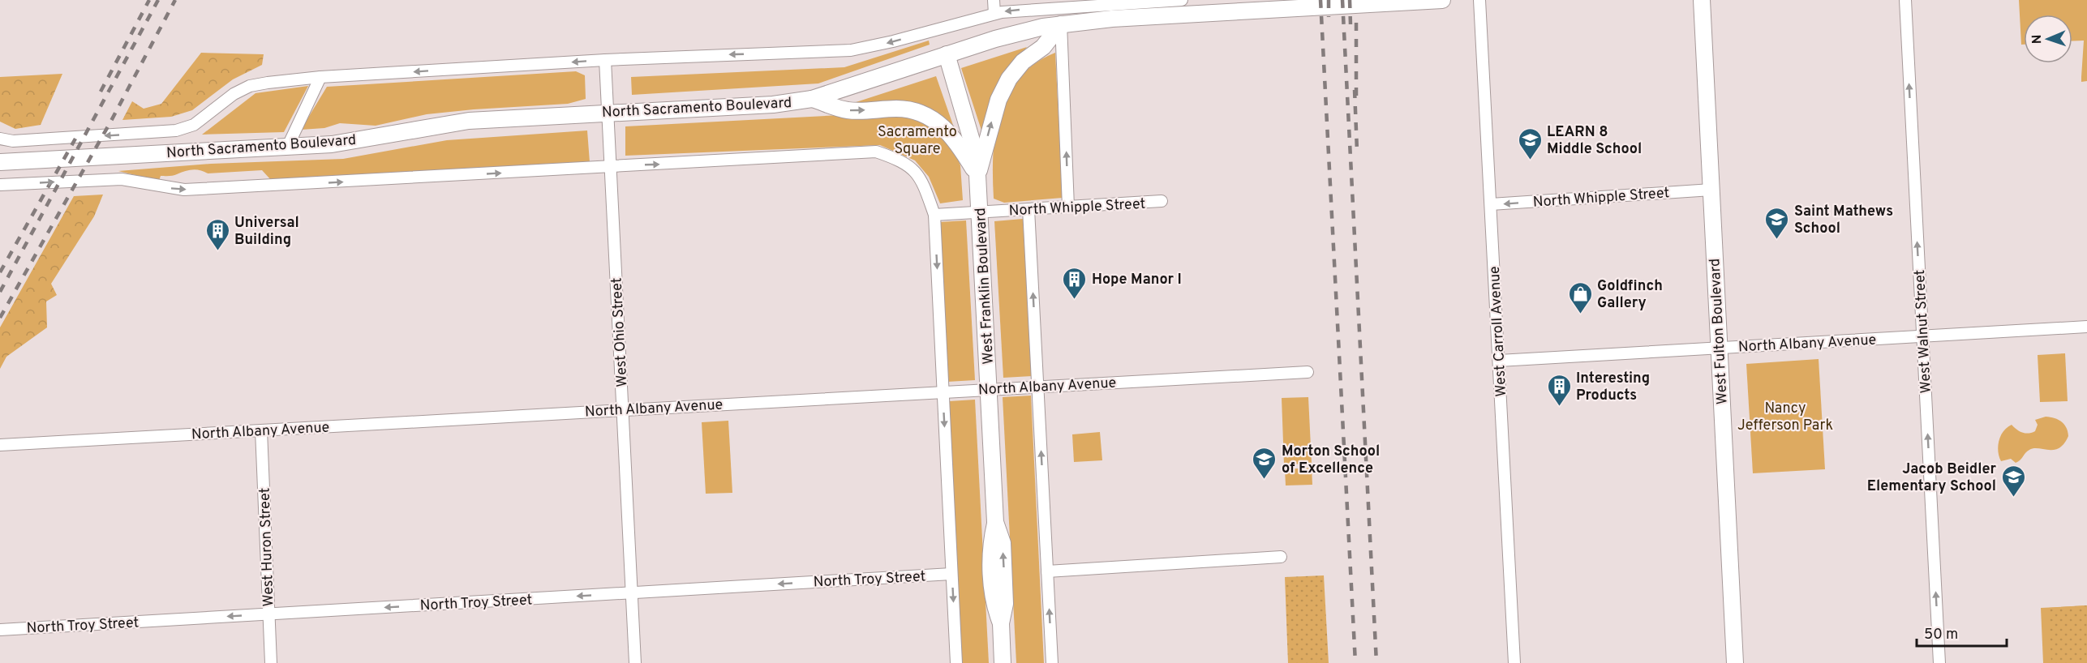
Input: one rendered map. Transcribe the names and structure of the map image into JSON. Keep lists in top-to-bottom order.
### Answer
{
  "streets": {
    "street": [
      "North Sacramento Boulevard",
      "North Whipple Street",
      "West Franklin Boulevard",
      "West Carroll Avenue",
      "West Fulton Boulevard",
      "West Walnut Street",
      "West Ohio Street",
      "North Albany Avenue",
      "West Huron Street",
      "North Troy Street"
    ]
  },
  "crossings": [
    ["North Sacramento Boulevard", "West Franklin Boulevard"],
    ["North Sacramento Boulevard", "West Ohio Street"],
    ["North Whipple Street", "West Franklin Boulevard"],
    ["North Whipple Street", "West Carroll Avenue"],
    ["North Whipple Street", "West Fulton Boulevard"],
    ["West Franklin Boulevard", "North Albany Avenue"],
    ["West Carroll Avenue", "North Albany Avenue"],
    ["West Fulton Boulevard", "North Albany Avenue"],
    ["West Walnut Street", "North Albany Avenue"],
    ["West Ohio Street", "North Albany Avenue"],
    ["West Ohio Street", "North Troy Street"],
    ["North Albany Avenue", "West Huron Street"],
    ["West Huron Street", "North Troy Street"]
  ],
  "one_way": ["North Whipple Street", "West Walnut Street", "North Troy Street"],
  "parks": ["Sacramento Square", "Nancy Jefferson Park"],
  "places": {
    "school or university": [
      "LEARN 8 Middle School",
      "Saint Mathews School",
      "Morton School of Excellence",
      "Jacob Beidler Elementary School"
    ],
    "building": ["Universal Building", "Hope Manor I", "Interesting Products"],
    "shop": ["Goldfinch Gallery"]
  },
  "scale_bar": "50 m",
  "north": "left"
}
